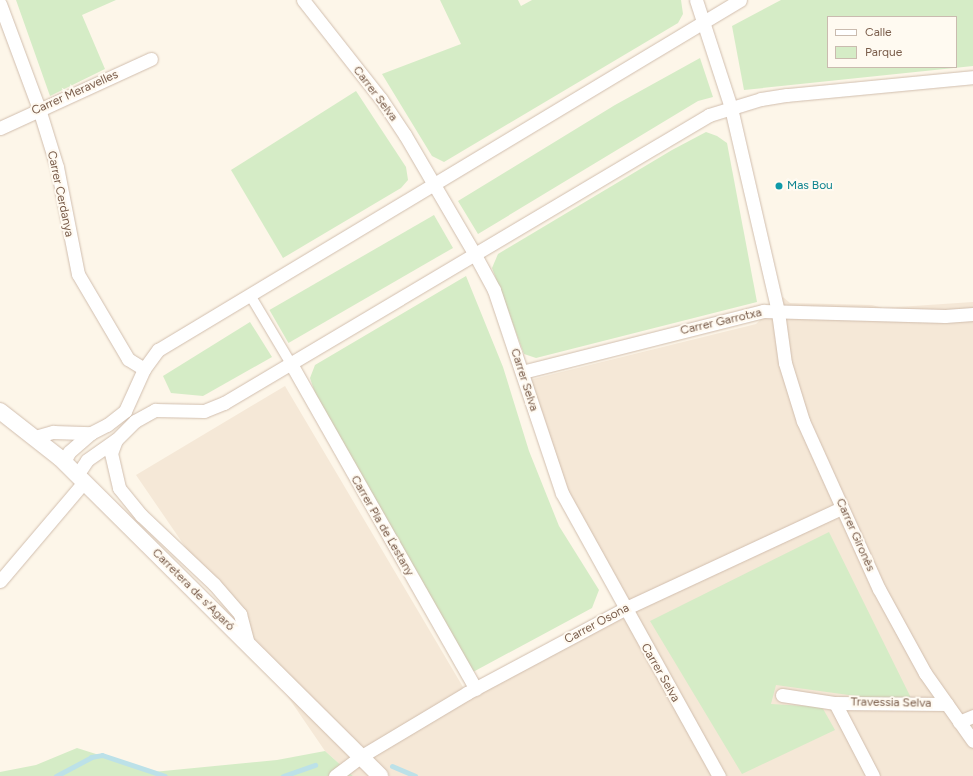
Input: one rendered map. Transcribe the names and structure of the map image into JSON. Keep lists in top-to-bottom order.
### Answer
{
  "streets": {
    "street": [
      "Carrer Meravelles",
      "Carrer Selva",
      "Carrer Cerdanya",
      "Carrer Garrotxa",
      "Carrer Pla de Ľestany",
      "Carrer Gironès",
      "Carretera de s'Agaró",
      "Carrer Osona",
      "Travessia Selva"
    ]
  },
  "crossings": [
    ["Carrer Meravelles", "Carrer Cerdanya"],
    ["Carrer Selva", "Carrer Garrotxa"],
    ["Carrer Selva", "Carrer Osona"],
    ["Carrer Garrotxa", "Carrer Gironès"],
    ["Carrer Pla de Ľestany", "Carrer Osona"],
    ["Carrer Gironès", "Carrer Osona"],
    ["Carrer Gironès", "Travessia Selva"],
    ["Carretera de s'Agaró", "Carrer Osona"]
  ],
  "places": ["Mas Bou"],
  "legend": ["Calle", "Parque"]
}
